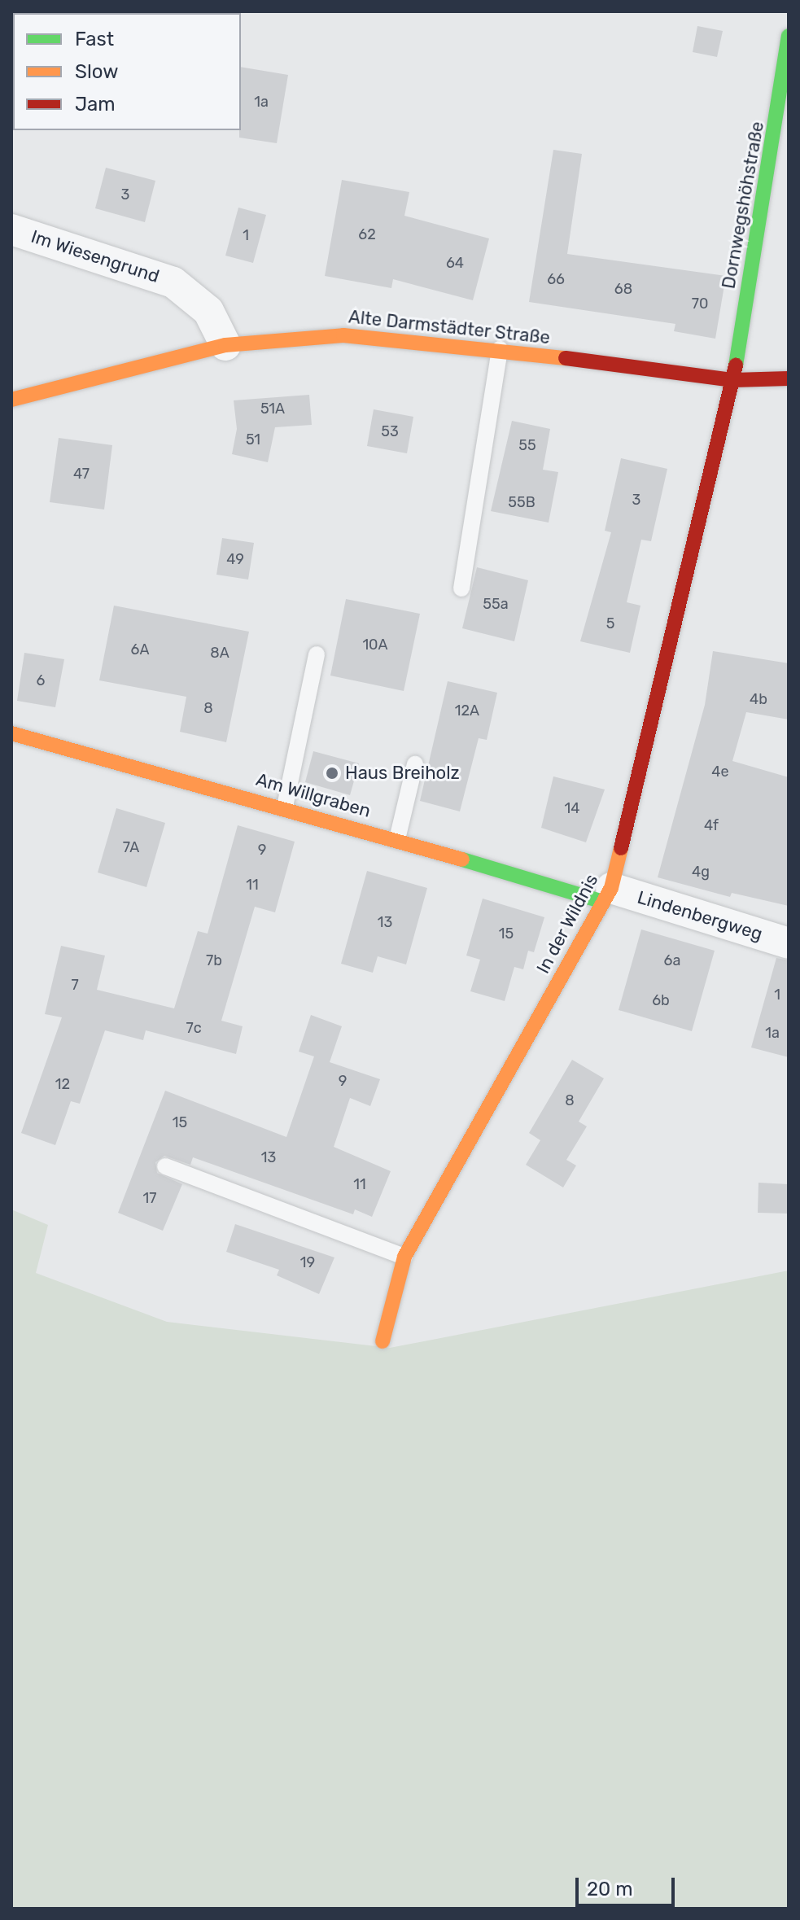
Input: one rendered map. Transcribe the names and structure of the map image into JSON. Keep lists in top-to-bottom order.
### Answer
{
  "streets": {
    "street": [
      "Dornwegshöhstraße",
      "Im Wiesengrund",
      "Alte Darmstädter Straße",
      "Am Willgraben",
      "Lindenbergweg",
      "In der Wildnis"
    ]
  },
  "crossings": [
    ["Dornwegshöhstraße", "Alte Darmstädter Straße"],
    ["Dornwegshöhstraße", "In der Wildnis"],
    ["Im Wiesengrund", "Alte Darmstädter Straße"],
    ["Alte Darmstädter Straße", "In der Wildnis"],
    ["Am Willgraben", "Lindenbergweg"],
    ["Am Willgraben", "In der Wildnis"],
    ["Lindenbergweg", "In der Wildnis"]
  ],
  "places": ["Haus Breiholz"],
  "house_numbers": [
    "1a",
    "3",
    "62",
    "1",
    "64",
    "66",
    "68",
    "70",
    "51A",
    "53",
    "51",
    "55",
    "47",
    "3",
    "55B",
    "49",
    "55a",
    "5",
    "10A",
    "6A",
    "8A",
    "6",
    "4b",
    "8",
    "12A",
    "4e",
    "14",
    "4f",
    "7A",
    "9",
    "4g",
    "11",
    "13",
    "15",
    "7b",
    "6a",
    "7",
    "1",
    "6b",
    "7c",
    "1a",
    "9",
    "12",
    "8",
    "15",
    "13",
    "11",
    "17",
    "19"
  ],
  "legend": ["Fast", "Slow", "Jam"],
  "scale_bar": "20 m"
}
